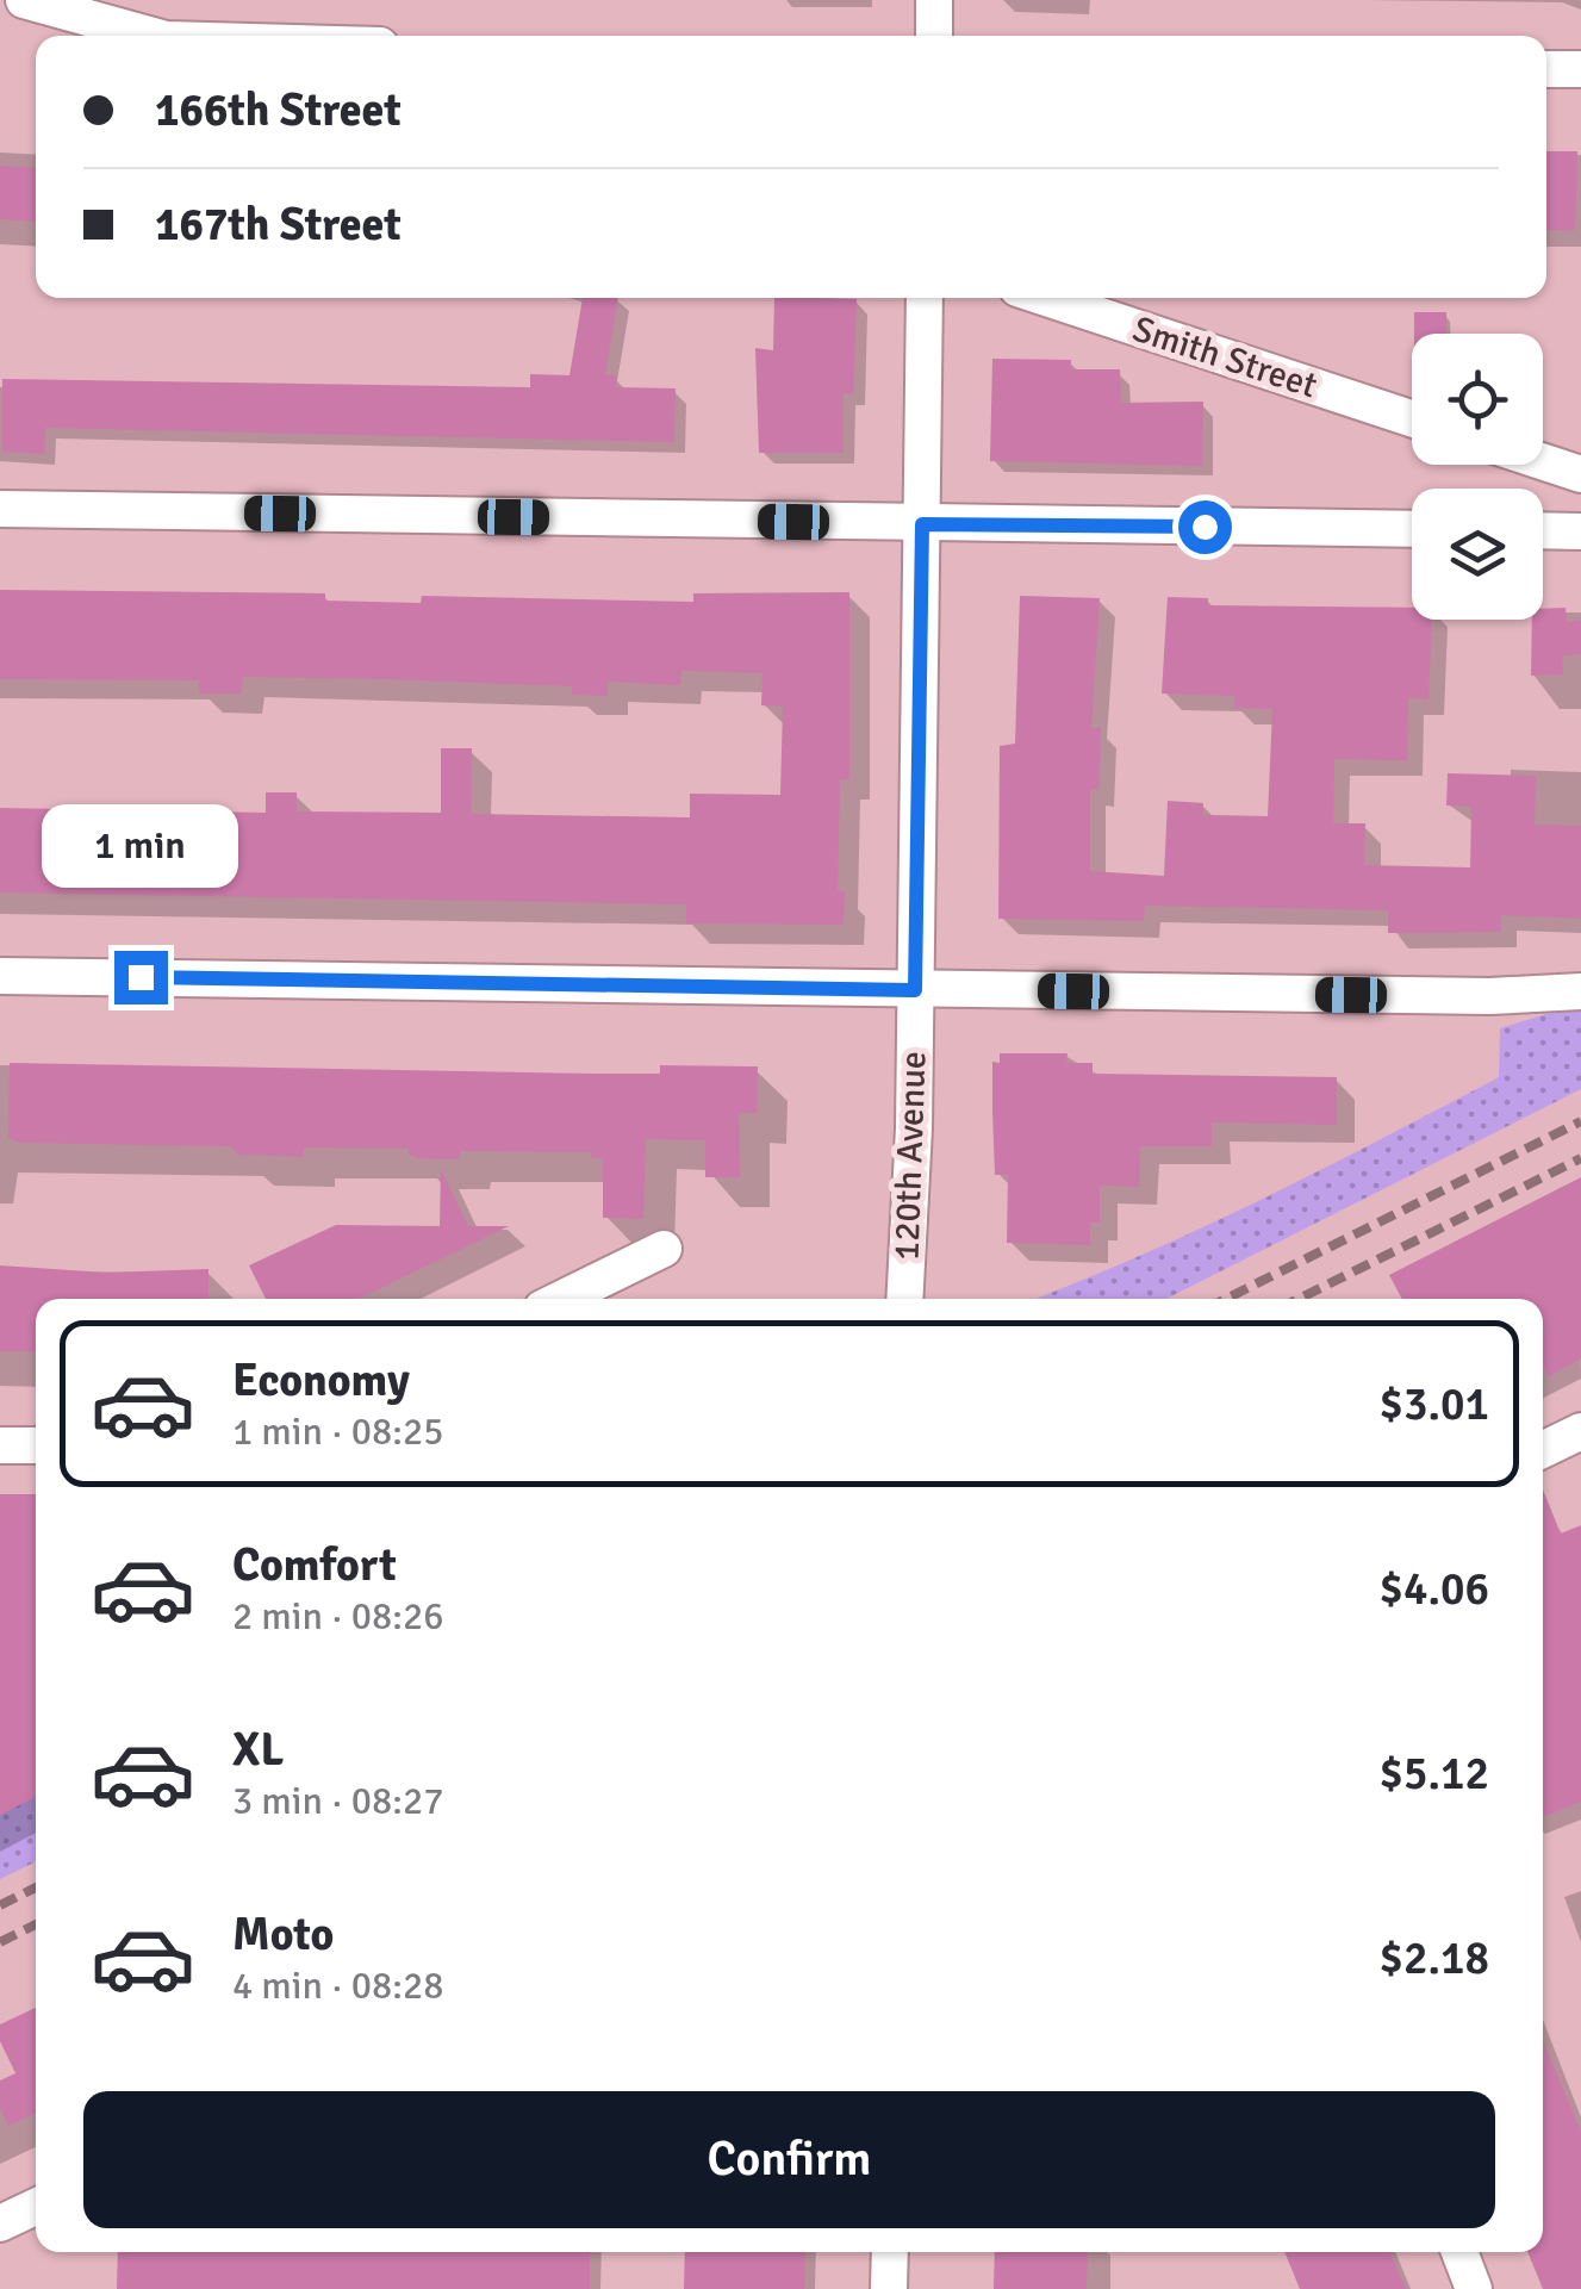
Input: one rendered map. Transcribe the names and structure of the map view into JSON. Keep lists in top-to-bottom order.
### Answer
{
  "streets": {
    "street": ["Smith Street", "120th Avenue"]
  },
  "page": {
    "banner": ["166th Street", "167th Street"],
    "bubble": "1 min",
    "list": [
      {
        "name": "Economy",
        "note": "1 min · 08:25",
        "value": "$3.01"
      },
      {
        "name": "Comfort",
        "note": "2 min · 08:26",
        "value": "$4.06"
      },
      {
        "name": "XL",
        "note": "3 min · 08:27",
        "value": "$5.12"
      },
      {
        "name": "Moto",
        "note": "4 min · 08:28",
        "value": "$2.18"
      }
    ],
    "buttons": "Confirm"
  }
}
